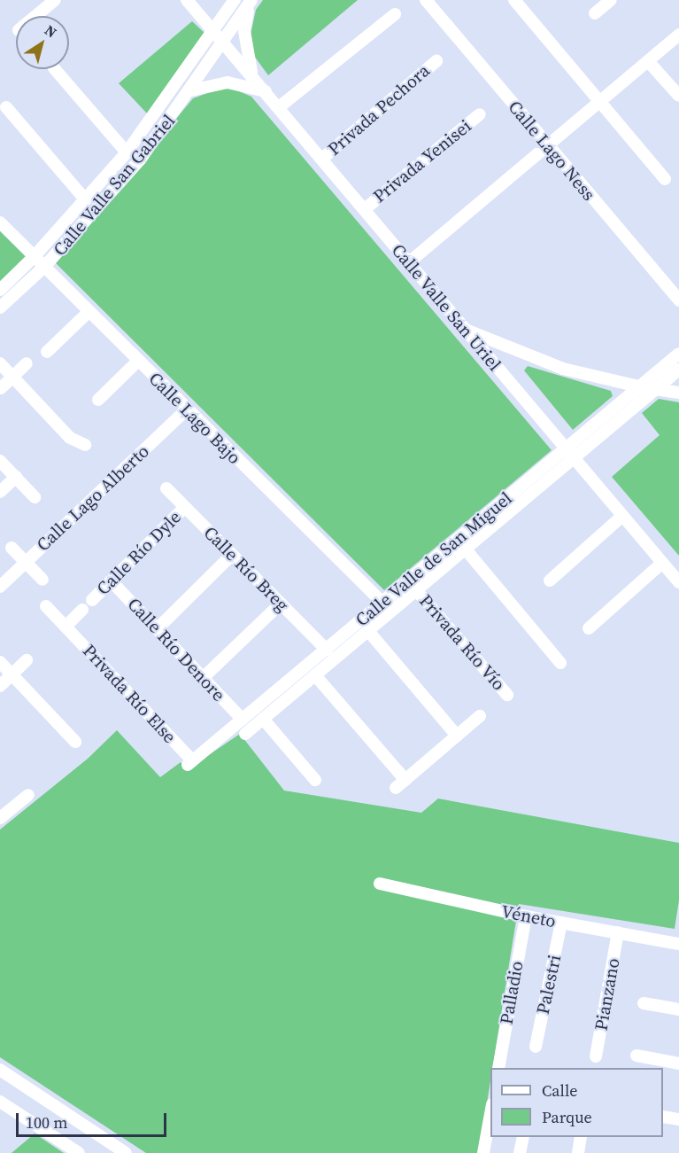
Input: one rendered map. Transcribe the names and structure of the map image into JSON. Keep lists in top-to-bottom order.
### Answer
{
  "streets": {
    "street": [
      "Privada Pechora",
      "Calle Lago Ness",
      "Privada Yenisei",
      "Calle Valle San Gabriel",
      "Calle Valle San Uriel",
      "Calle Lago Bajo",
      "Calle Lago Alberto",
      "Calle Río Dyle",
      "Calle Valle de San Miguel",
      "Calle Río Breg",
      "Privada Río Vío",
      "Calle Río Denore",
      "Privada Río Else",
      "Véneto",
      "Palestri",
      "Palladio",
      "Pianzano"
    ]
  },
  "crossings": [
    ["Privada Pechora", "Calle Valle San Uriel"],
    ["Privada Yenisei", "Calle Valle San Uriel"],
    ["Calle Valle San Gabriel", "Calle Valle San Uriel"],
    ["Calle Valle San Gabriel", "Calle Lago Bajo"],
    ["Calle Valle San Uriel", "Calle Valle de San Miguel"],
    ["Calle Lago Bajo", "Calle Lago Alberto"],
    ["Calle Lago Bajo", "Calle Valle de San Miguel"],
    ["Calle Río Dyle", "Calle Río Breg"],
    ["Calle Río Dyle", "Calle Río Denore"],
    ["Calle Valle de San Miguel", "Calle Río Breg"],
    ["Calle Valle de San Miguel", "Privada Río Vío"],
    ["Calle Valle de San Miguel", "Calle Río Denore"],
    ["Calle Valle de San Miguel", "Privada Río Else"],
    ["Véneto", "Palestri"],
    ["Véneto", "Palladio"],
    ["Véneto", "Pianzano"]
  ],
  "legend": ["Calle", "Parque"],
  "scale_bar": "100 m",
  "north": "top right"
}
